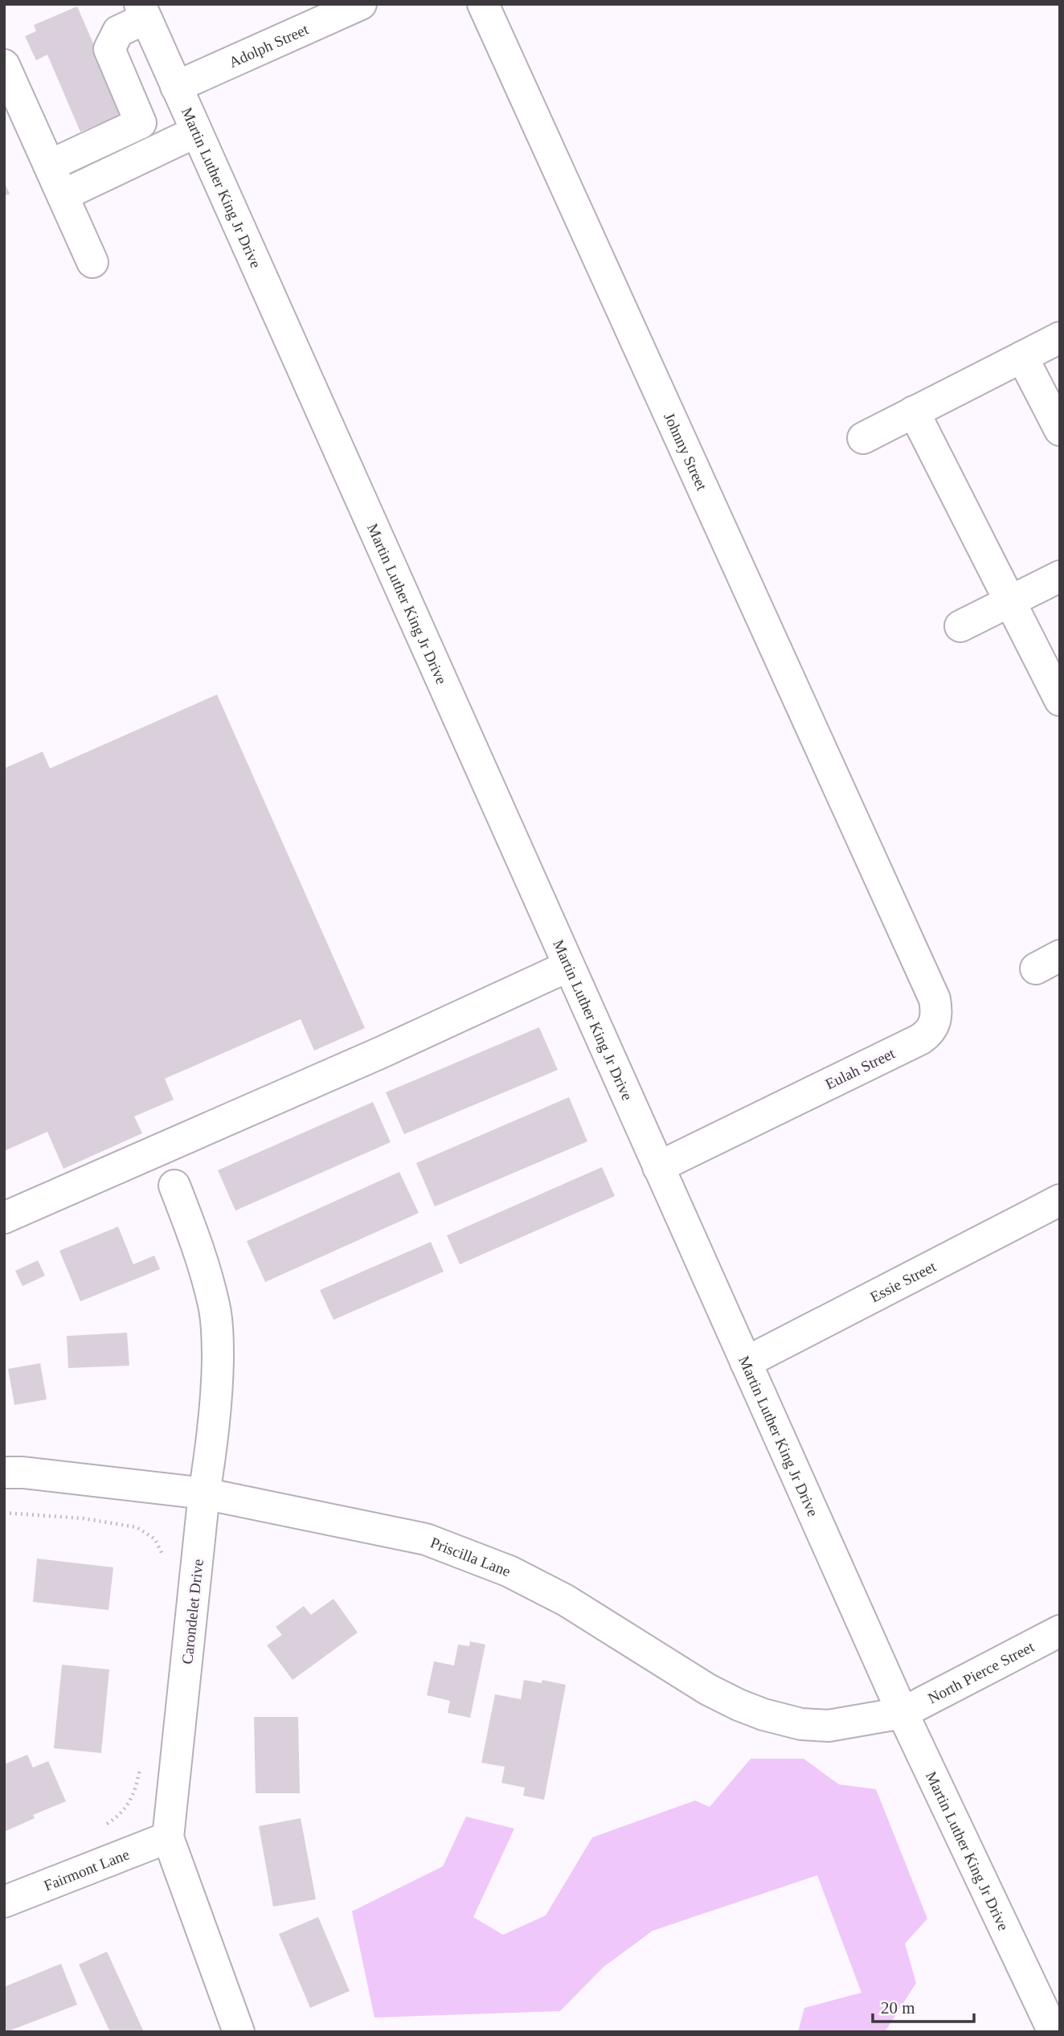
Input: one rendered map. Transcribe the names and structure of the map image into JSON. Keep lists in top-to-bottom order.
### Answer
{
  "streets": {
    "street": [
      "Adolph Street",
      "Martin Luther King Jr Drive",
      "Johnny Street",
      "Eulah Street",
      "Essie Street",
      "Priscilla Lane",
      "Carondelet Drive",
      "North Pierce Street",
      "Fairmont Lane"
    ]
  },
  "crossings": [
    ["Adolph Street", "Martin Luther King Jr Drive"],
    ["Martin Luther King Jr Drive", "Eulah Street"],
    ["Martin Luther King Jr Drive", "Essie Street"],
    ["Martin Luther King Jr Drive", "Priscilla Lane"],
    ["Martin Luther King Jr Drive", "North Pierce Street"],
    ["Johnny Street", "Eulah Street"],
    ["Priscilla Lane", "Carondelet Drive"],
    ["Priscilla Lane", "North Pierce Street"],
    ["Carondelet Drive", "Fairmont Lane"]
  ],
  "scale_bar": "20 m"
}
